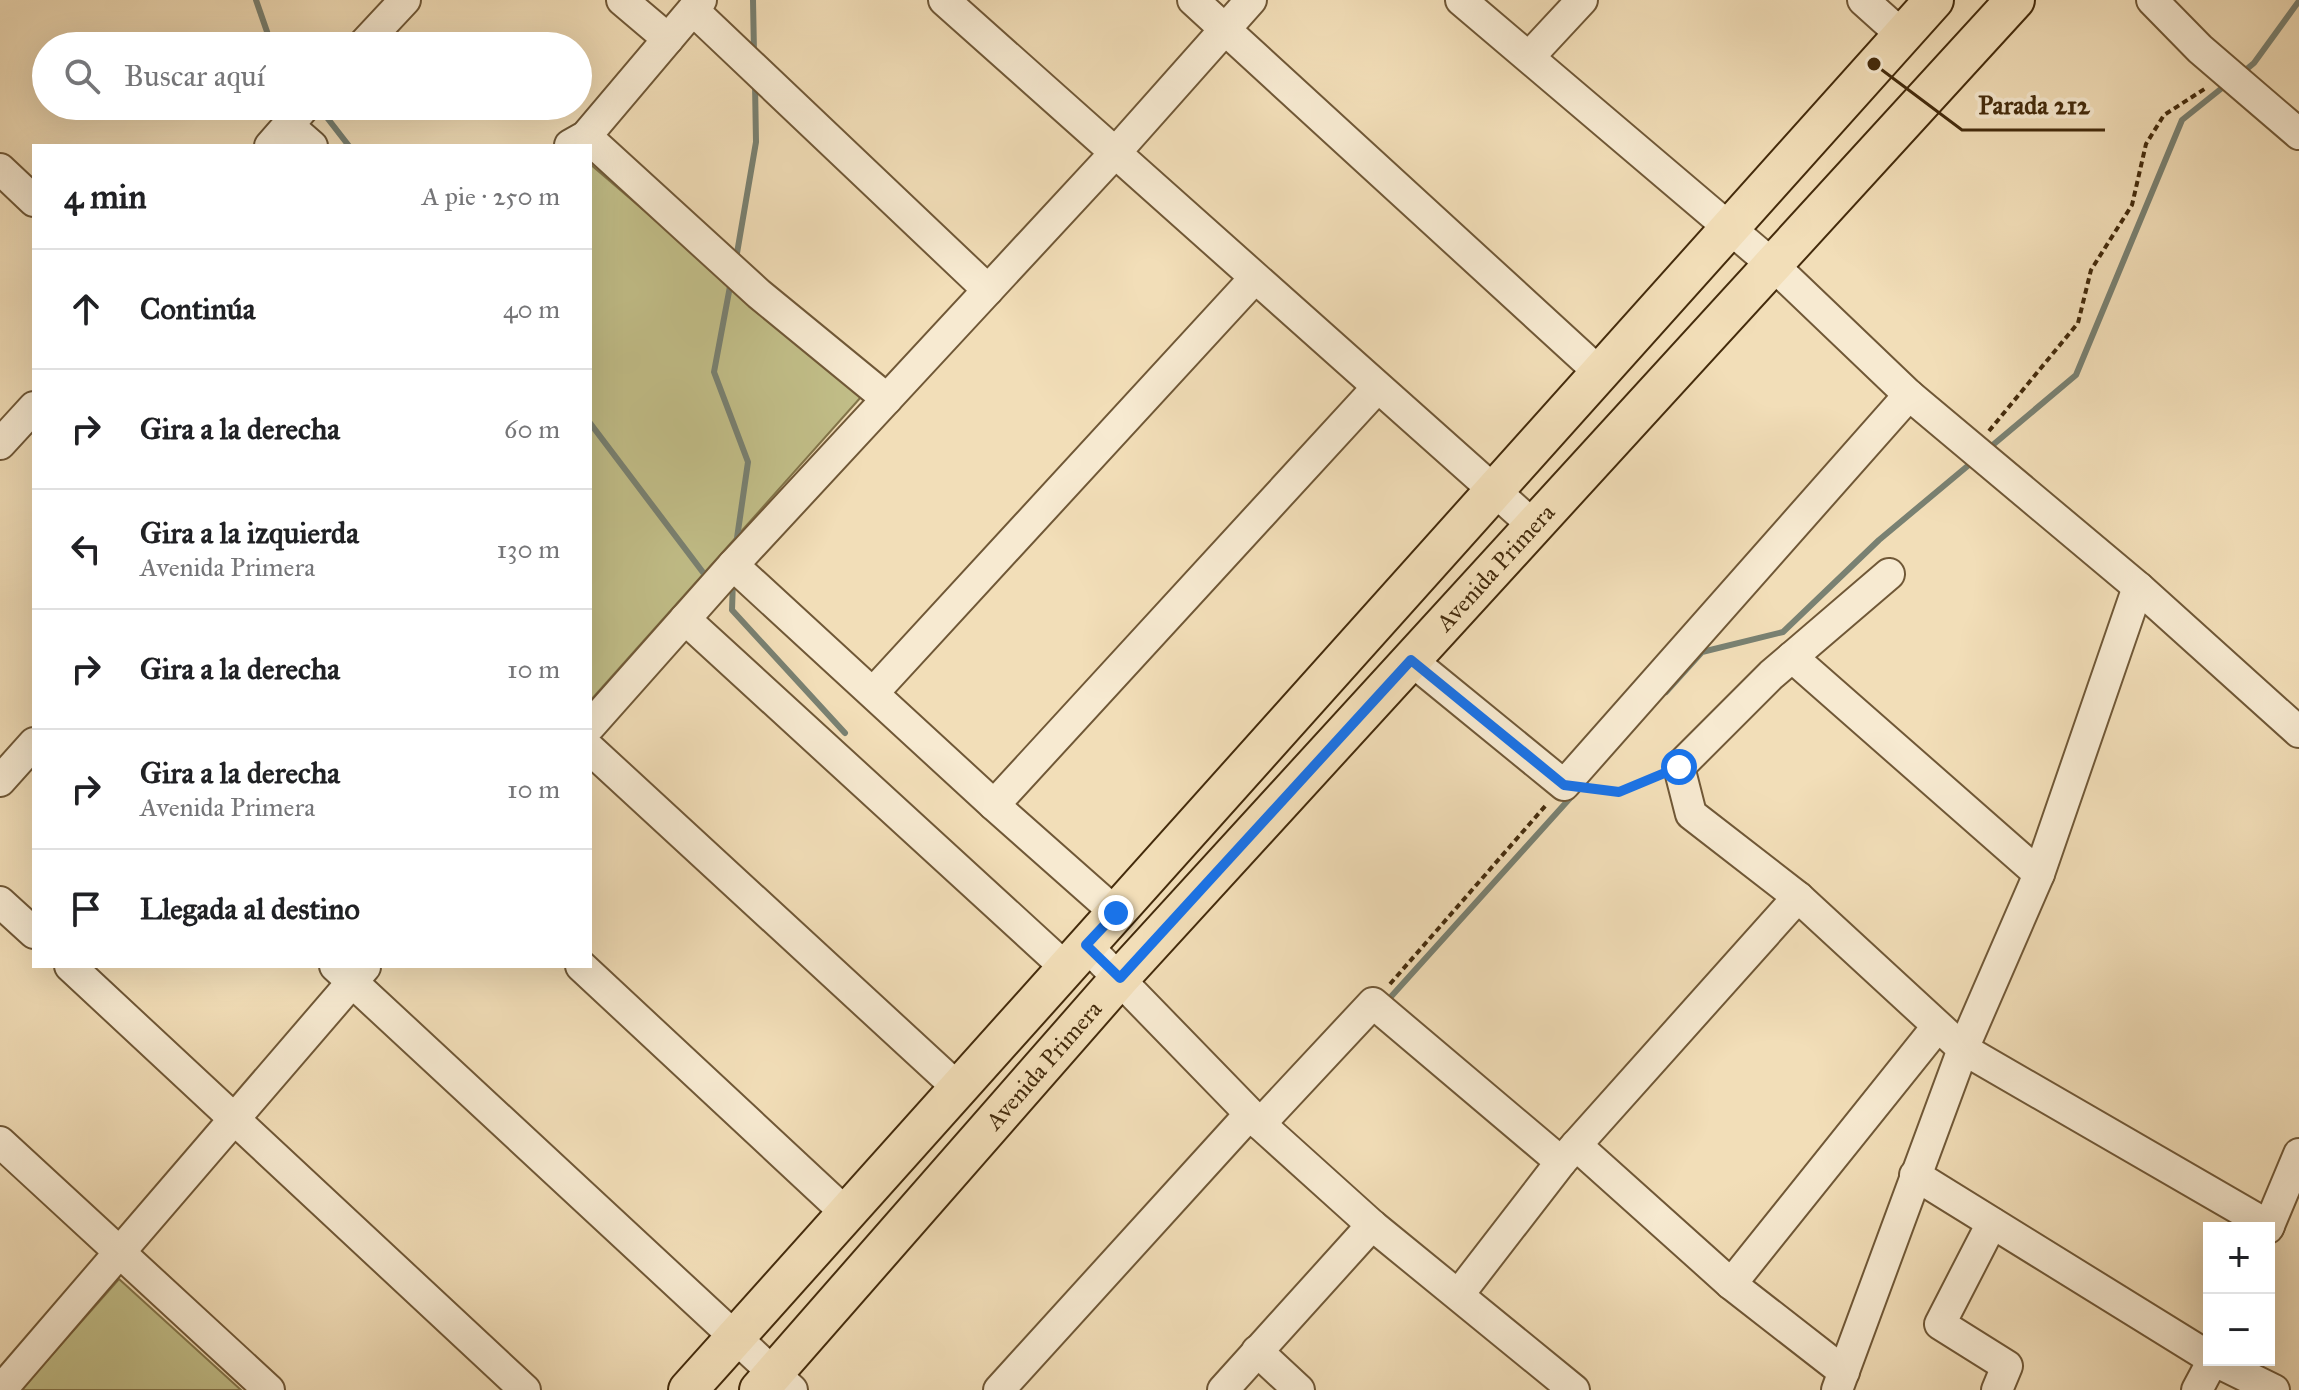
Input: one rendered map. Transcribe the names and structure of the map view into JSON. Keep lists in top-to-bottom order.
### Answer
{
  "streets": {
    "main road": ["Avenida Primera"]
  },
  "places": ["Parada 212"],
  "page": {
    "search": "Buscar aquí",
    "heading": ["4 min", "A pie · 250 m"],
    "list": [
      ["Continúa", "40 m"],
      ["Gira a la derecha", "60 m"],
      ["Gira a la izquierda", "Avenida Primera", "130 m"],
      ["Gira a la derecha", "10 m"],
      ["Gira a la derecha", "Avenida Primera", "10 m"],
      "Llegada al destino"
    ],
    "map_buttons": ["+", "−"]
  }
}
